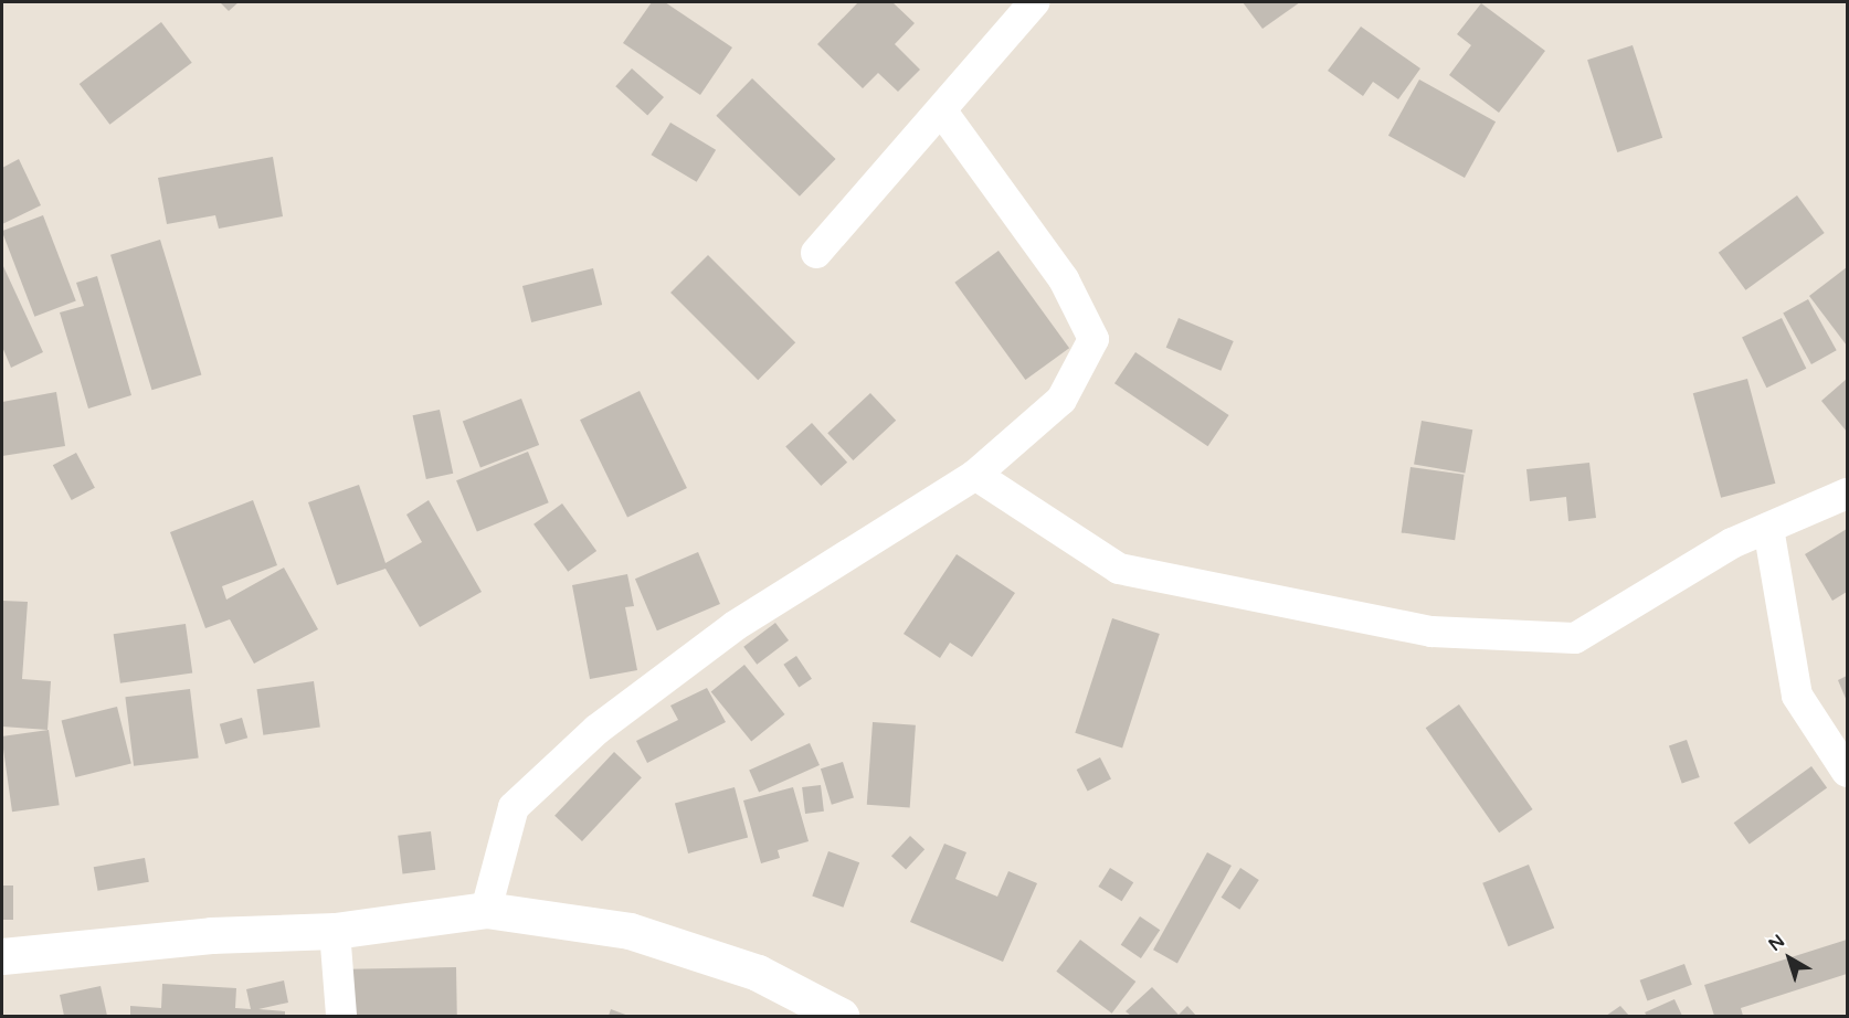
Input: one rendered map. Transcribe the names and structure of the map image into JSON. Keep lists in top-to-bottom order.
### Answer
{
  "north": "top left"
}
